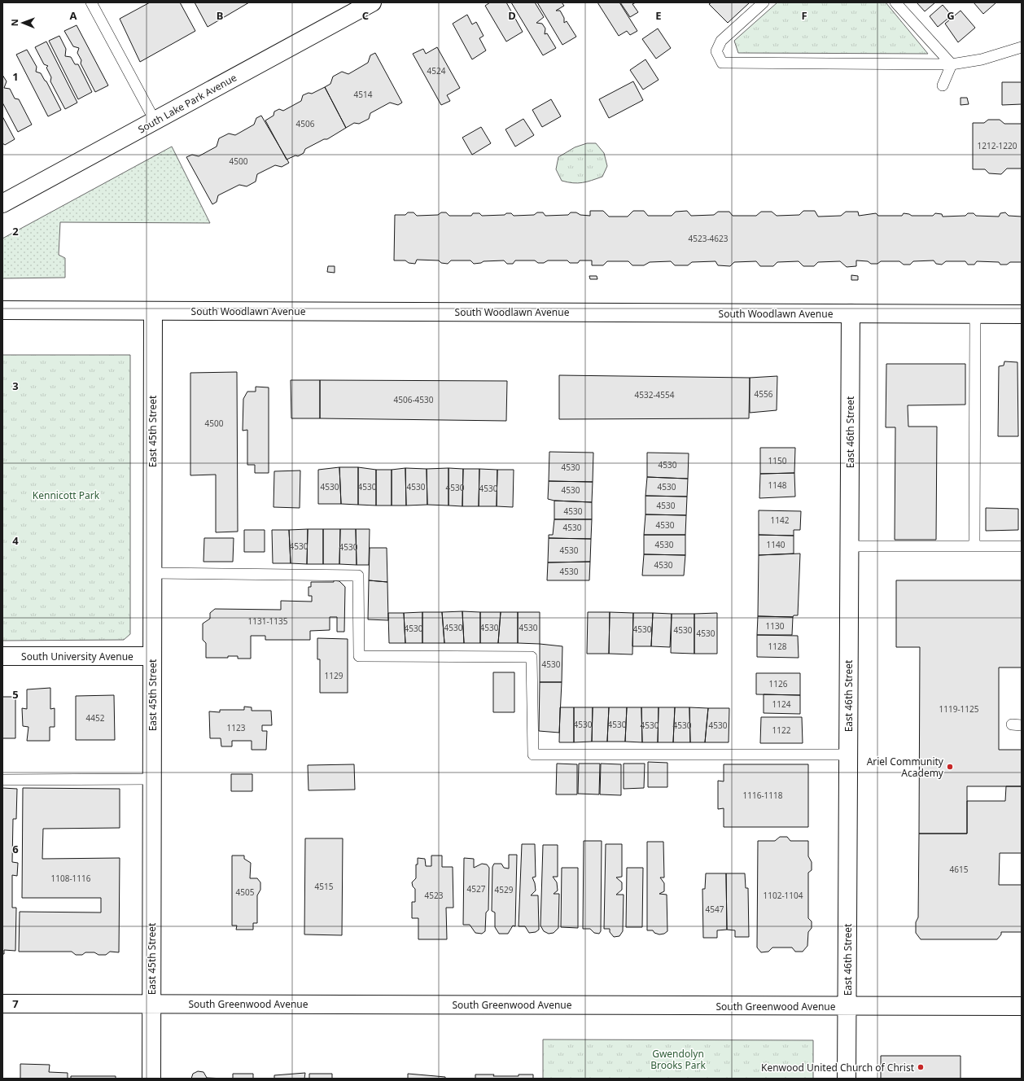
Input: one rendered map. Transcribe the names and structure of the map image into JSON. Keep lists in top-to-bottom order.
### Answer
{
  "streets": {
    "street": [
      "South Lake Park Avenue",
      "South Woodlawn Avenue",
      "East 45th Street",
      "East 46th Street",
      "South University Avenue",
      "South Greenwood Avenue"
    ]
  },
  "crossings": [
    ["South Woodlawn Avenue", "East 45th Street"],
    ["South Woodlawn Avenue", "East 46th Street"],
    ["East 45th Street", "South University Avenue"],
    ["East 45th Street", "South Greenwood Avenue"],
    ["East 46th Street", "South Greenwood Avenue"]
  ],
  "parks": ["Kennicott Park", "Gwendolyn Brooks Park"],
  "places": ["Ariel Community Academy", "Kenwood United Church of Christ"],
  "house_numbers": [
    "4524",
    "4514",
    "4506",
    "1212-1220",
    "4500",
    "4523-4623",
    "4556",
    "4532-4554",
    "4506-4530",
    "4500",
    "1150",
    "4530",
    "4530",
    "1148",
    "4530",
    "4530",
    "4530",
    "4530",
    "4530",
    "4530",
    "4530",
    "4530",
    "4530",
    "1142",
    "4530",
    "4530",
    "4530",
    "1140",
    "4530",
    "4530",
    "4530",
    "4530",
    "4530",
    "1131-1135",
    "1130",
    "4530",
    "4530",
    "4530",
    "4530",
    "4530",
    "4530",
    "4530",
    "1128",
    "4530",
    "1129",
    "1126",
    "1124",
    "1119-1125",
    "4452",
    "4530",
    "4530",
    "4530",
    "4530",
    "4530",
    "1123",
    "1122",
    "1116-1118",
    "4615",
    "1108-1116",
    "4515",
    "4527",
    "4529",
    "4505",
    "4523",
    "1102-1104",
    "4547"
  ],
  "north": "left",
  "grid": {
    "columns": [
      "A",
      "B",
      "C",
      "D",
      "E",
      "F",
      "G"
    ],
    "rows": [
      "1",
      "2",
      "3",
      "4",
      "5",
      "6",
      "7"
    ]
  }
}
